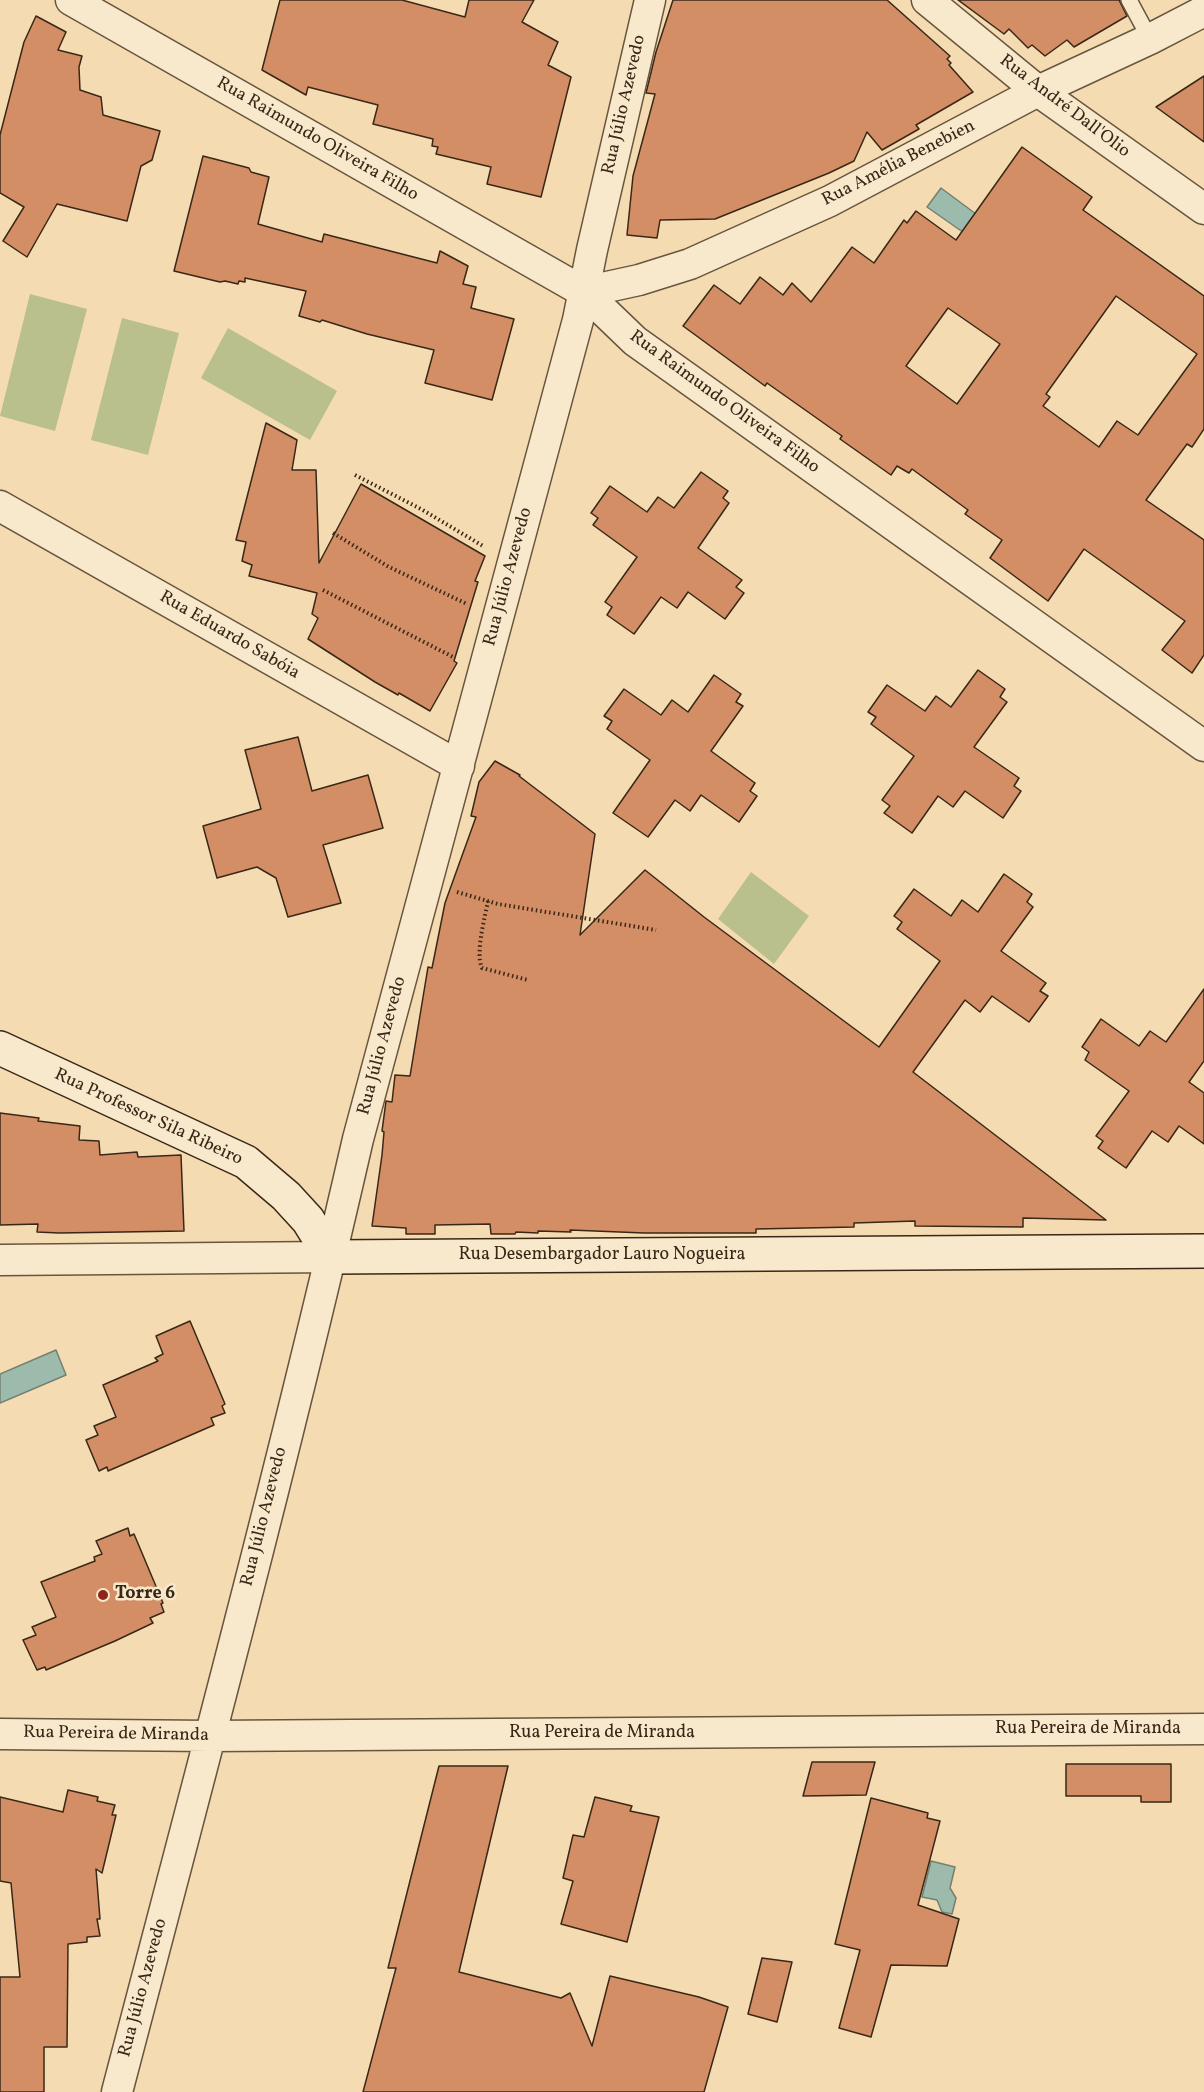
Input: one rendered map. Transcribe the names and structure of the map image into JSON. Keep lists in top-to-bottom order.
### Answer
{
  "streets": {
    "street": [
      "Rua Júlio Azevedo",
      "Rua André Dall'Olio",
      "Rua Raimundo Oliveira Filho",
      "Rua Amélia Benebien",
      "Rua Eduardo Sabóia",
      "Rua Professor Sila Ribeiro",
      "Rua Desembargador Lauro Nogueira",
      "Rua Pereira de Miranda"
    ]
  },
  "crossings": [
    ["Rua Júlio Azevedo", "Rua Raimundo Oliveira Filho"],
    ["Rua Júlio Azevedo", "Rua Amélia Benebien"],
    ["Rua Júlio Azevedo", "Rua Eduardo Sabóia"],
    ["Rua Júlio Azevedo", "Rua Professor Sila Ribeiro"],
    ["Rua Júlio Azevedo", "Rua Desembargador Lauro Nogueira"],
    ["Rua Júlio Azevedo", "Rua Pereira de Miranda"],
    ["Rua André Dall'Olio", "Rua Amélia Benebien"],
    ["Rua Raimundo Oliveira Filho", "Rua Amélia Benebien"],
    ["Rua Professor Sila Ribeiro", "Rua Desembargador Lauro Nogueira"]
  ],
  "places": ["Torre 6"]
}
